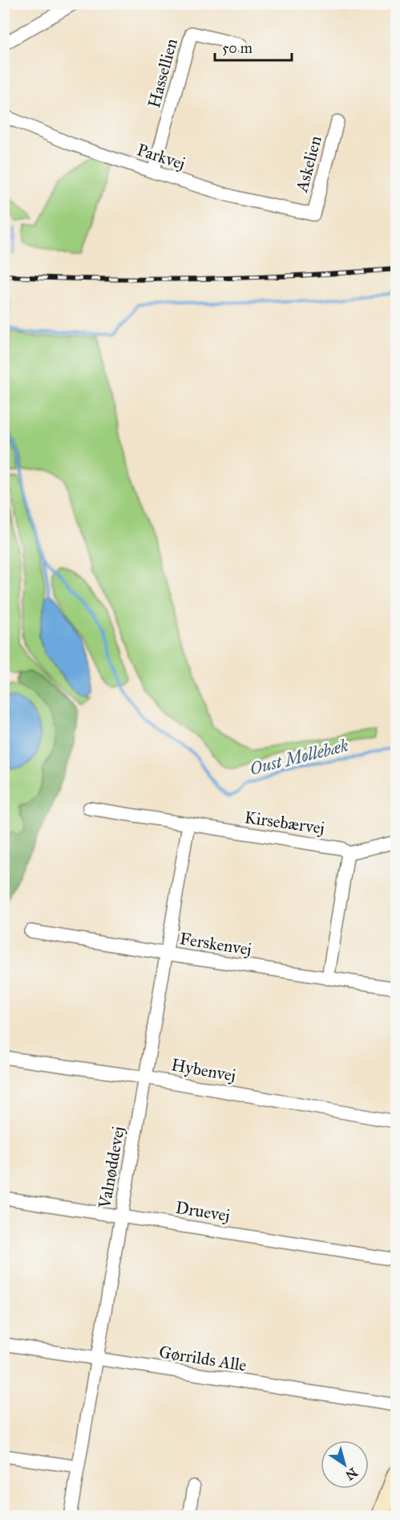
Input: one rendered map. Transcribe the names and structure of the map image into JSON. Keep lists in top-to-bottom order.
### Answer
{
  "streets": {
    "street": [
      "Hassellien",
      "Parkvej",
      "Askelien",
      "Kirsebærvej",
      "Ferskenvej",
      "Hybenvej",
      "Valnøddevej",
      "Druevej",
      "Gørrilds Alle"
    ]
  },
  "crossings": [
    ["Hassellien", "Parkvej"],
    ["Parkvej", "Askelien"],
    ["Kirsebærvej", "Valnøddevej"],
    ["Ferskenvej", "Valnøddevej"],
    ["Hybenvej", "Valnøddevej"],
    ["Valnøddevej", "Druevej"],
    ["Valnøddevej", "Gørrilds Alle"]
  ],
  "water": ["Oust Møllebæk"],
  "scale_bar": "50 m",
  "north": "bottom right"
}
